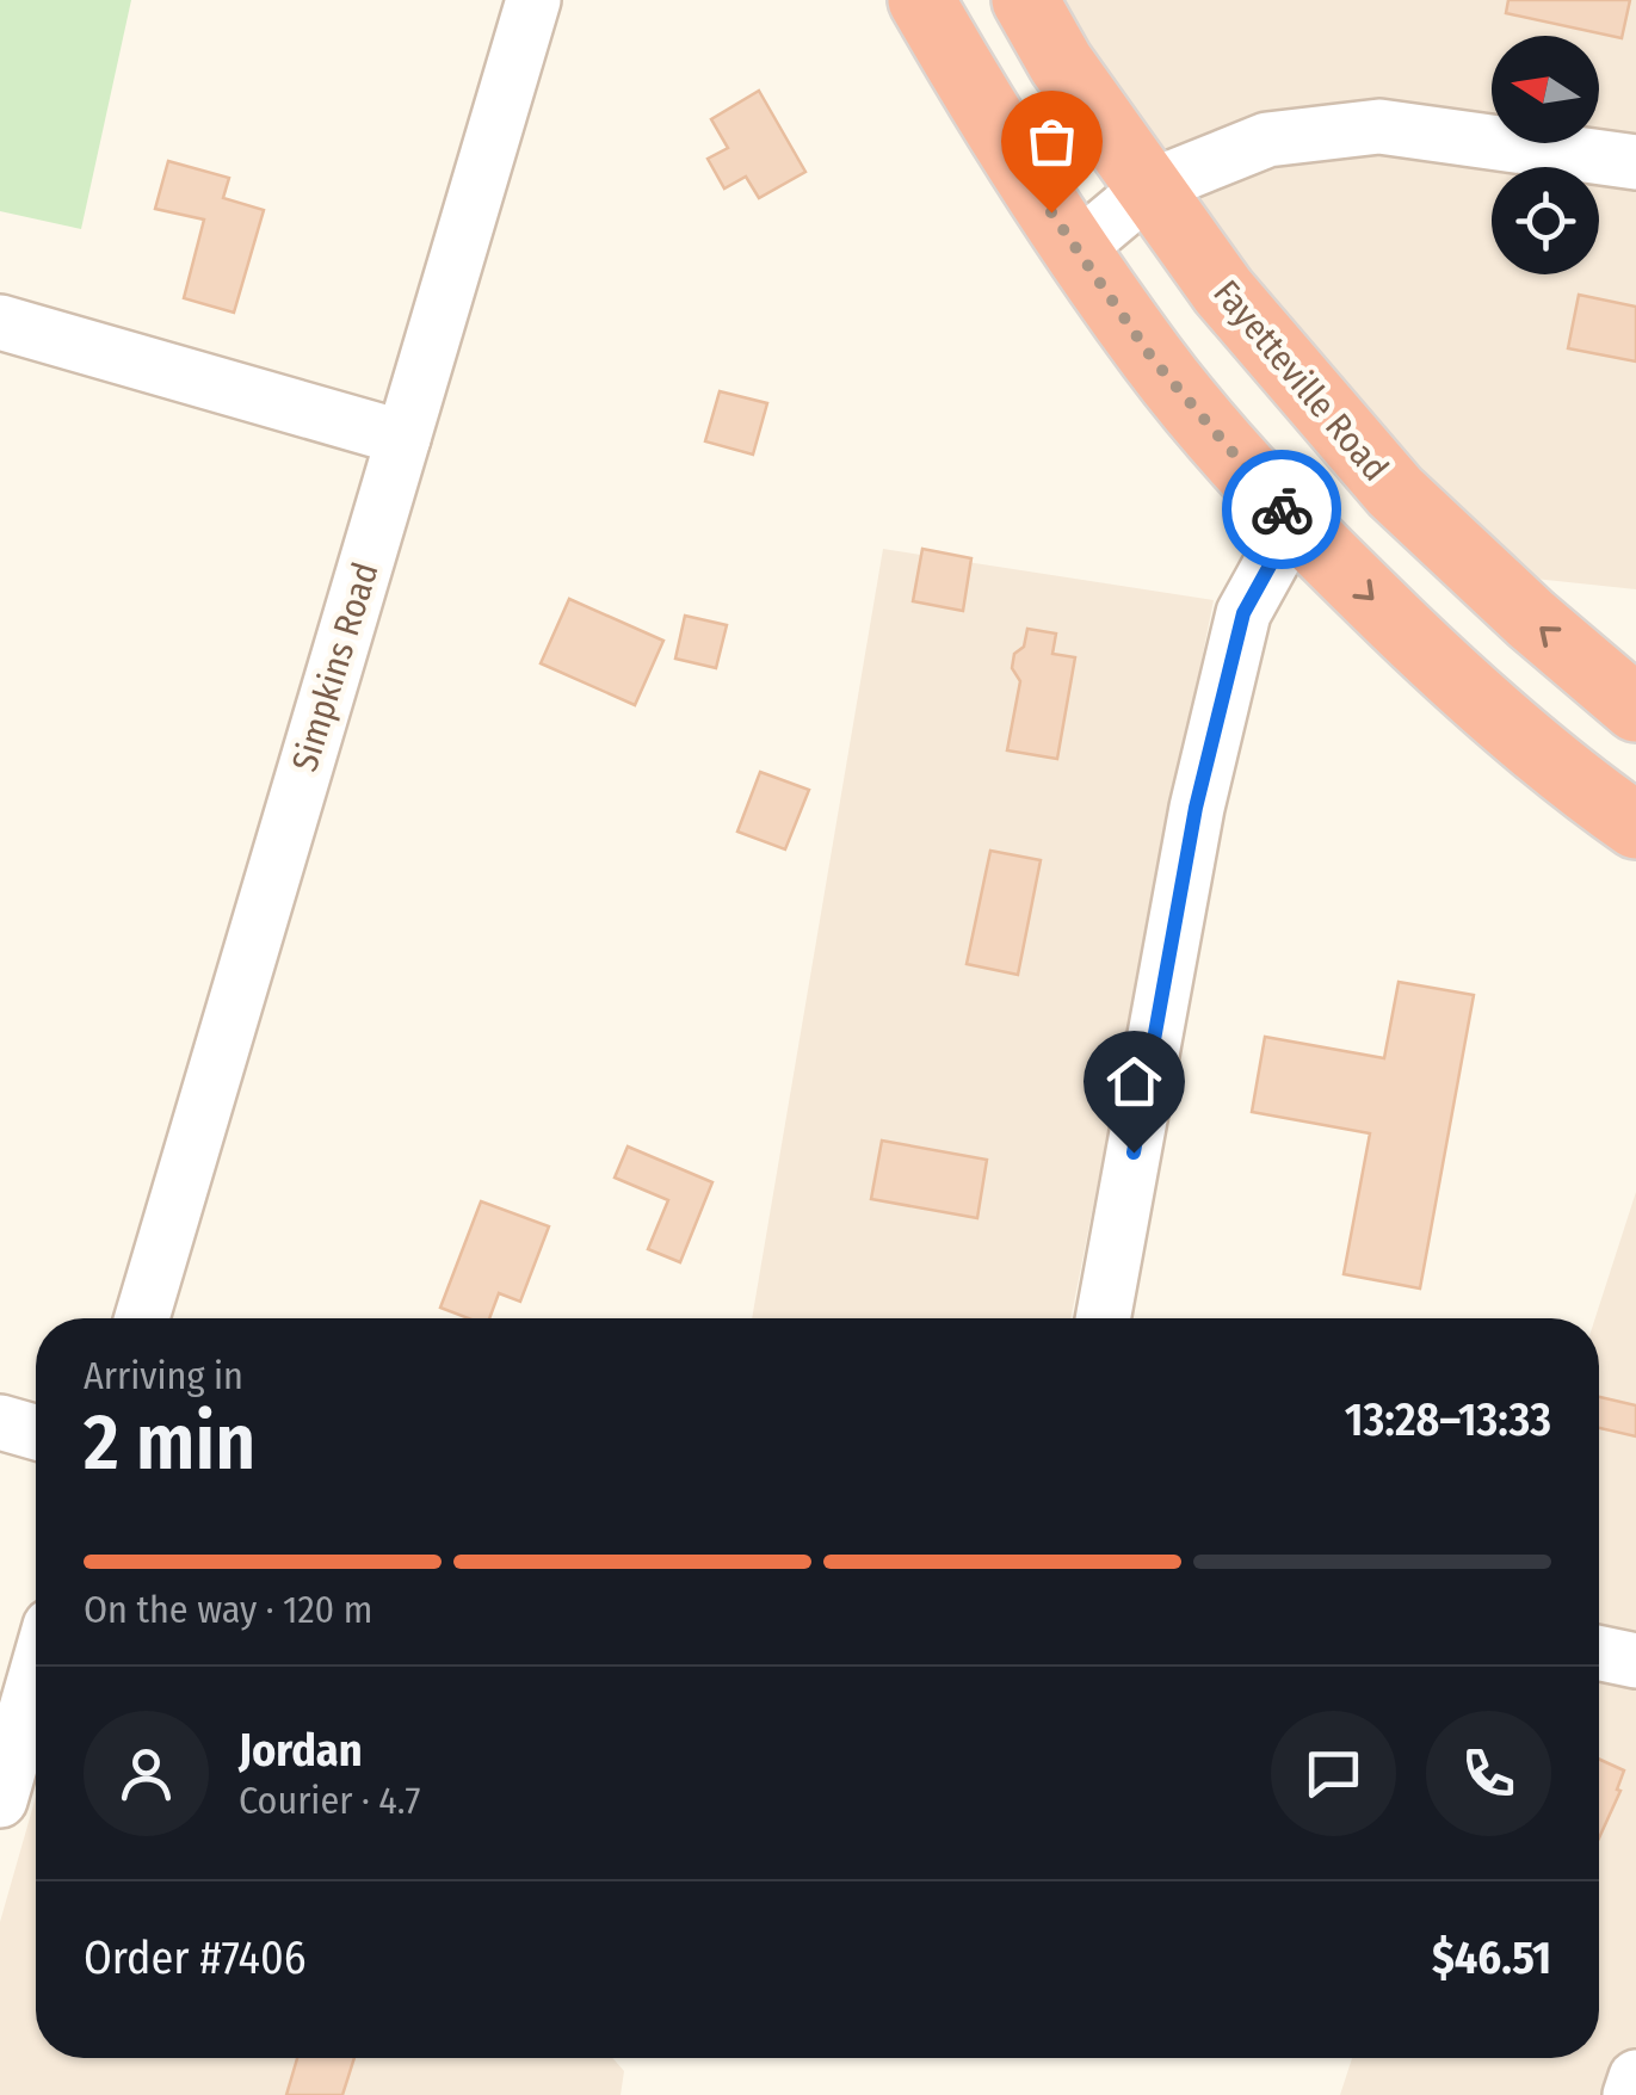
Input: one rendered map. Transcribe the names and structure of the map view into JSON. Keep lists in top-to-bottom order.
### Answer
{
  "streets": {
    "highway": ["Fayetteville Road"],
    "street": ["Simpkins Road"]
  },
  "north": "left",
  "page": {
    "heading": ["2 min", "Arriving in", "13:28–13:33"],
    "panel": [
      "Jordan",
      "Courier · 4.7",
      "Order #7406",
      "$46.51"
    ],
    "bar": "On the way · 120 m"
  }
}
